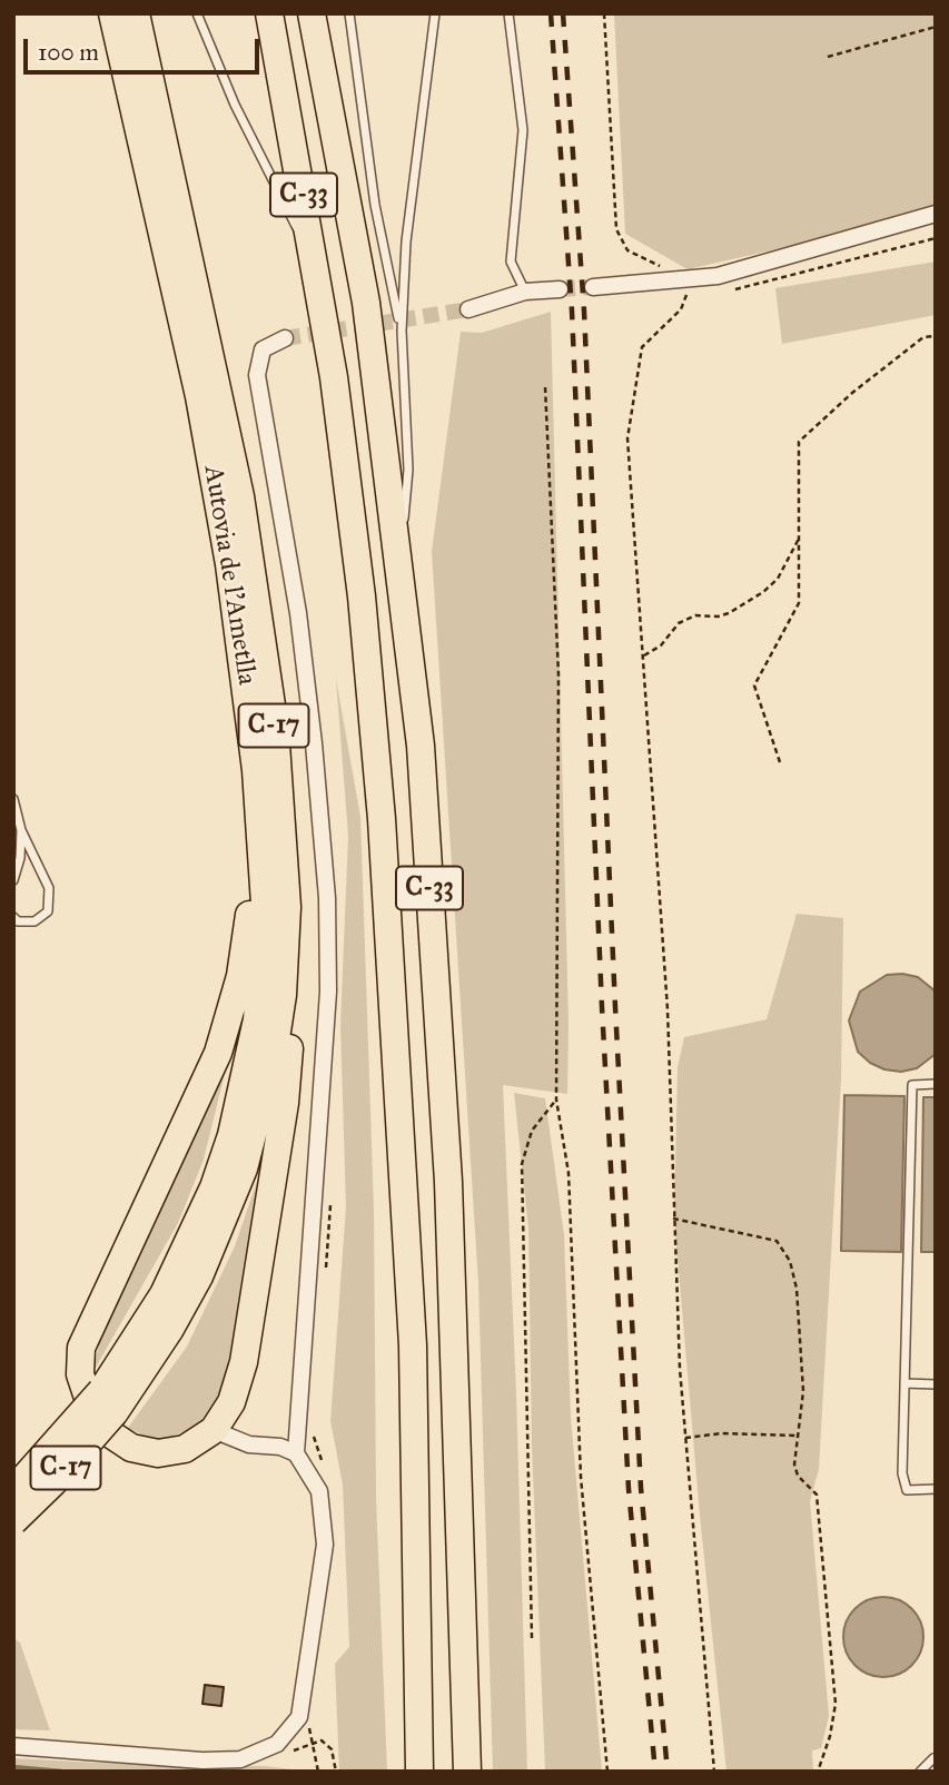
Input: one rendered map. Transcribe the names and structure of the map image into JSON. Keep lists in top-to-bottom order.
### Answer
{
  "streets": {
    "highway": ["C-33", "Autovia de l'Ametlla", "C-17"]
  },
  "crossings": [
    ["Autovia de l'Ametlla", "C-17"]
  ],
  "scale_bar": "100 m"
}
